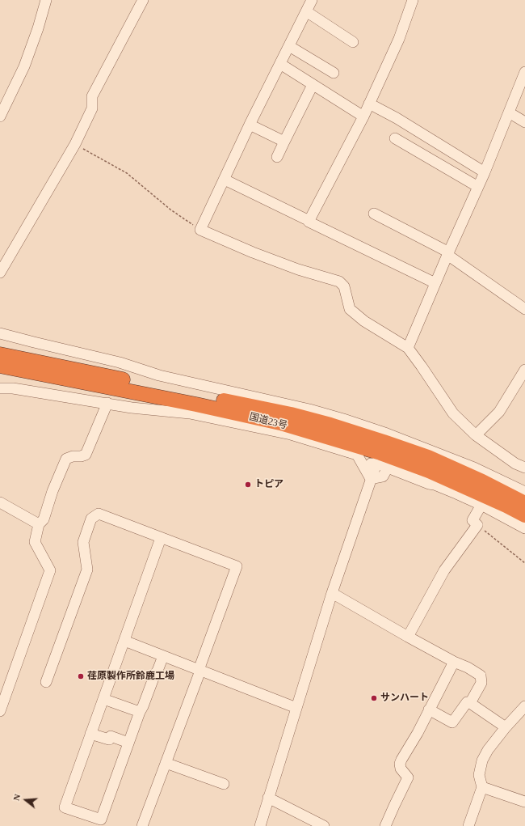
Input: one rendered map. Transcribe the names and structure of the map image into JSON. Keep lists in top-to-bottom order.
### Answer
{
  "streets": {
    "highway": ["国道23号"]
  },
  "places": ["トピア", "荏原製作所鈴鹿工場", "サンハート"],
  "north": "left"
}
